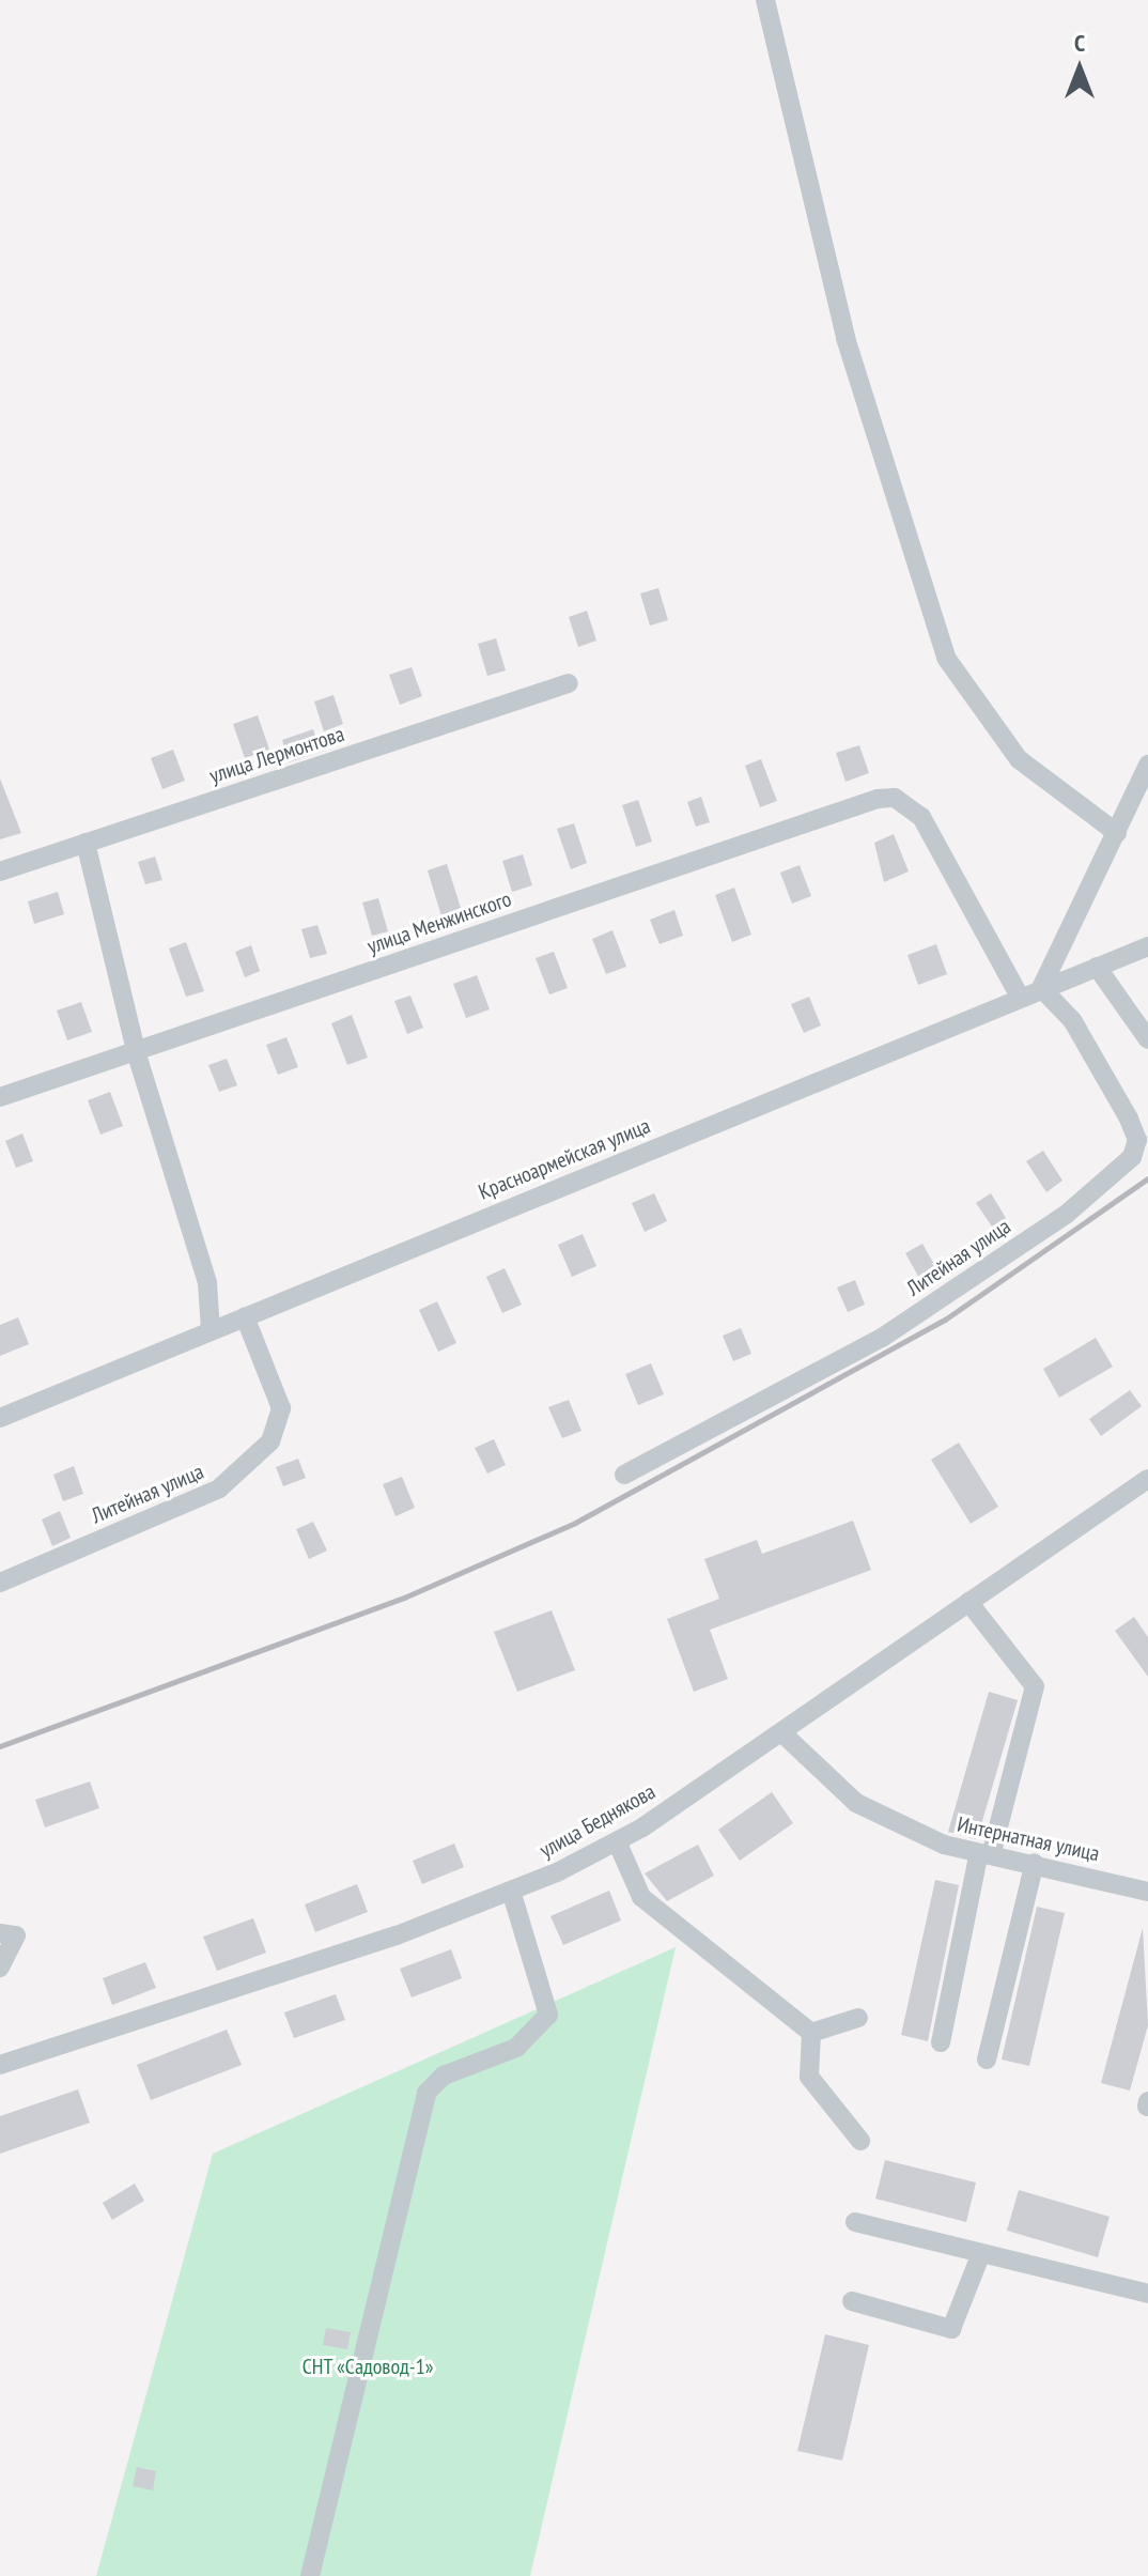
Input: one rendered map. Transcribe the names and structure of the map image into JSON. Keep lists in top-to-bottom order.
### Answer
{
  "streets": {
    "street": [
      "улица Лермонтова",
      "улица Менжинского",
      "Красноармейская улица",
      "Литейная улица",
      "улица Беднякова",
      "Интернатная улица"
    ]
  },
  "crossings": [
    ["улица Менжинского", "Красноармейская улица"],
    ["Красноармейская улица", "Литейная улица"],
    ["улица Беднякова", "Интернатная улица"]
  ],
  "parks": ["СНТ «Садовод-1»"],
  "north": "top"
}
